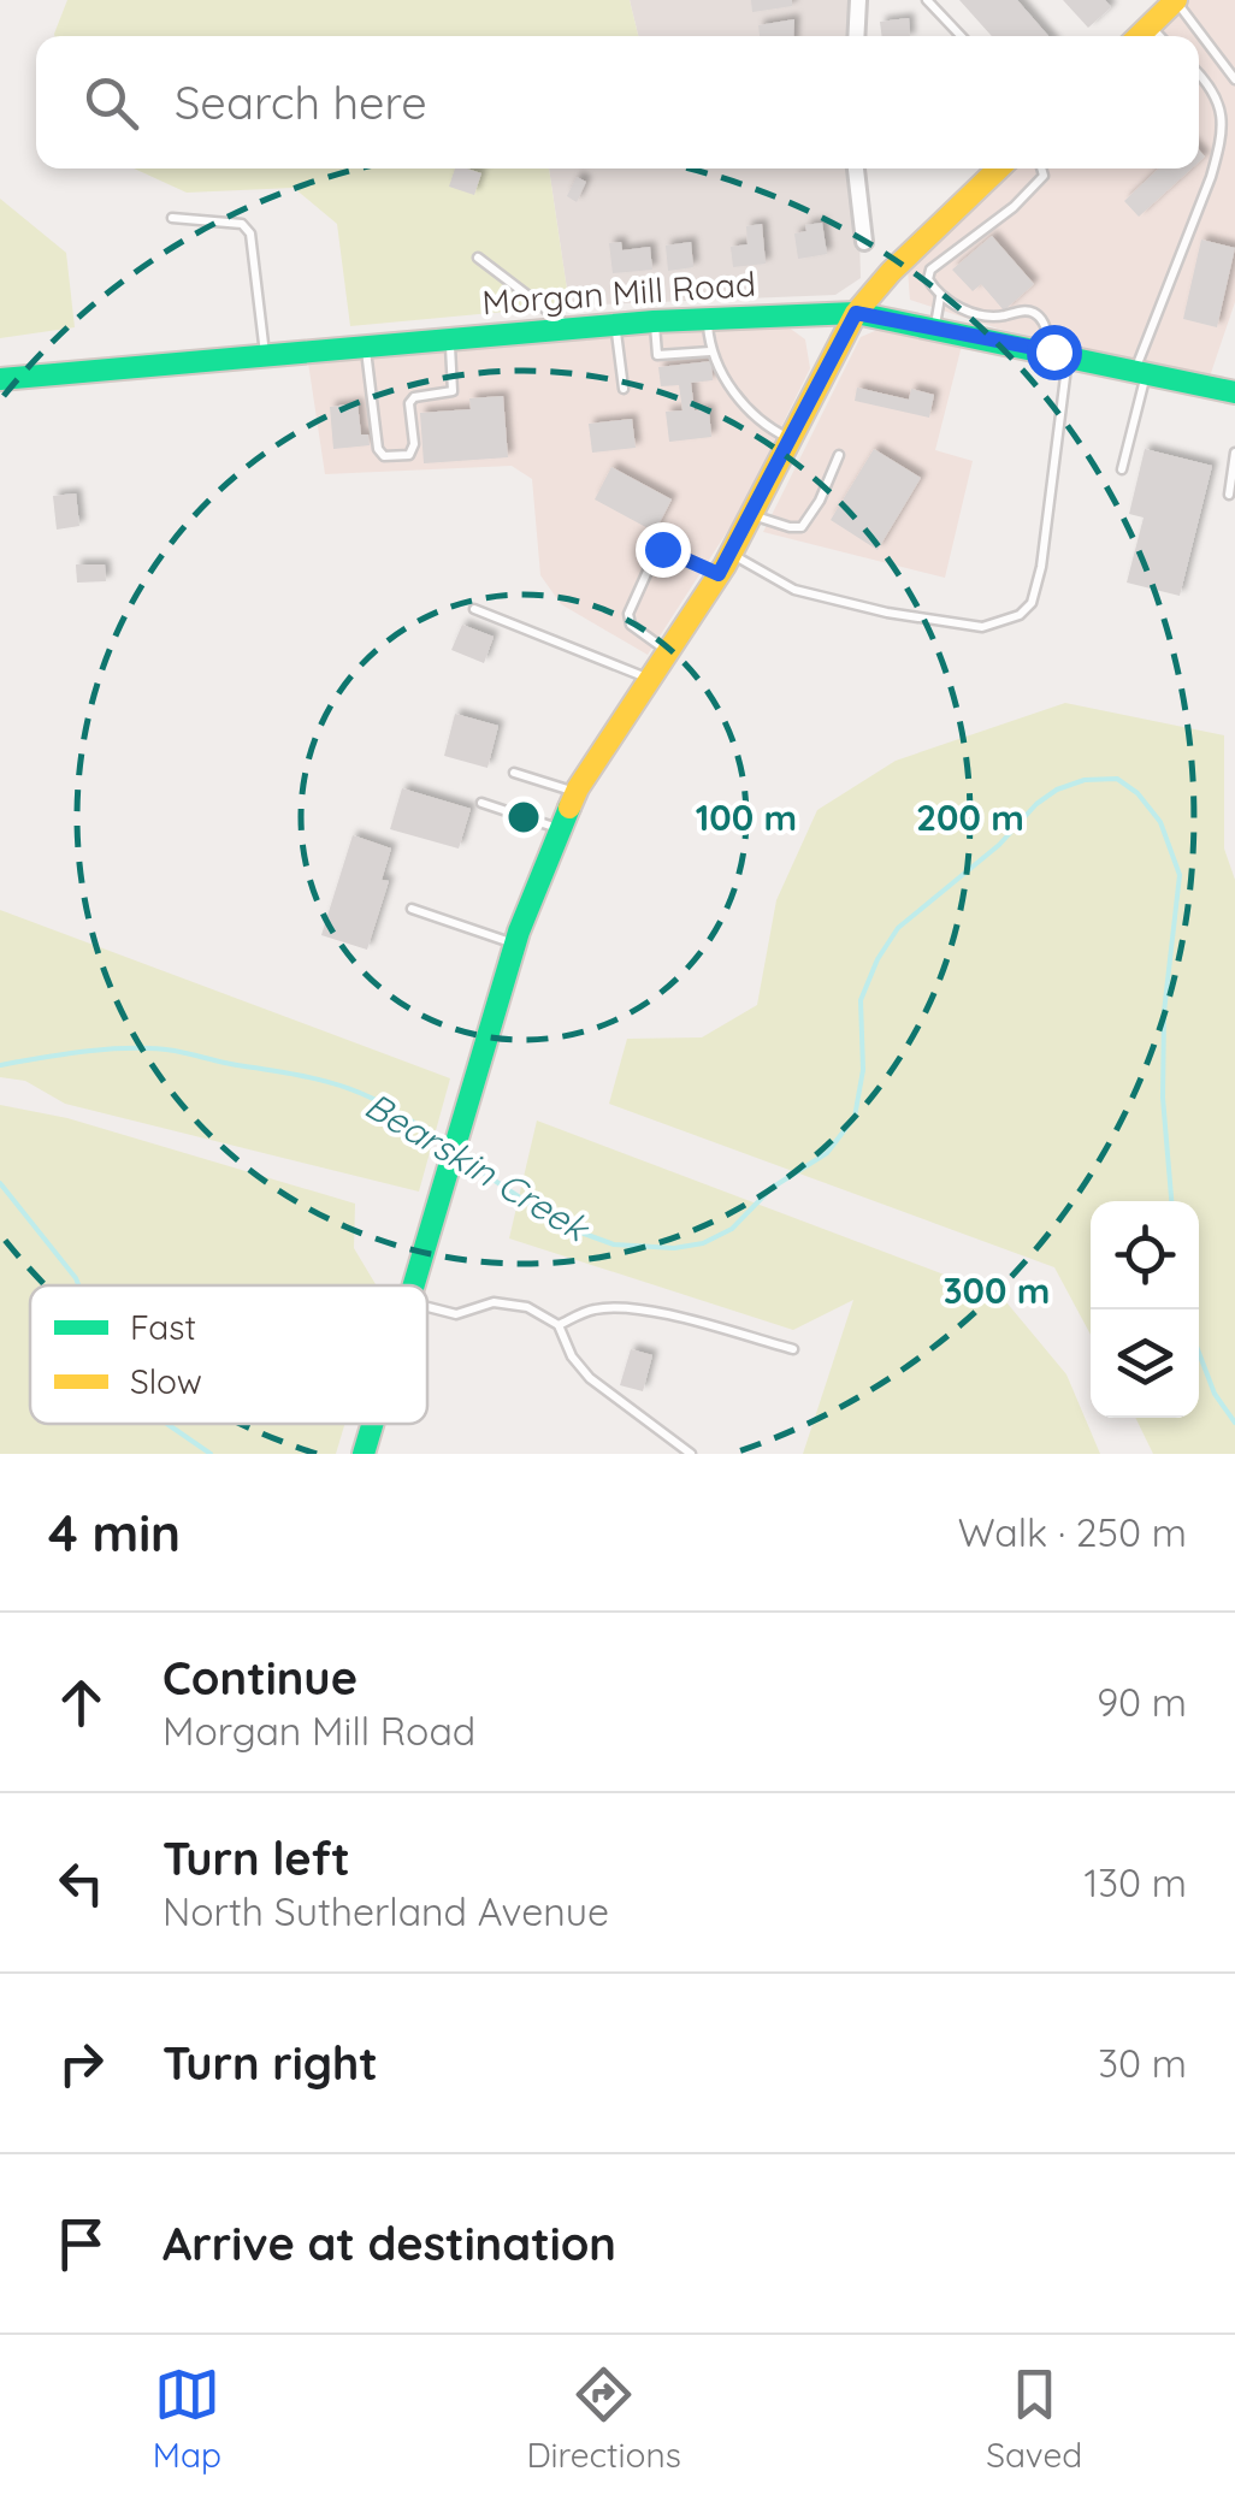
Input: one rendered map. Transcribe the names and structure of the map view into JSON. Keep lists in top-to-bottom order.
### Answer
{
  "streets": {
    "street": ["Morgan Mill Road"]
  },
  "water": ["Bearskin Creek"],
  "legend": ["Fast", "Slow"],
  "page": {
    "search": "Search here",
    "heading": ["4 min", "Walk · 250 m"],
    "list": [
      ["Continue", "Morgan Mill Road", "90 m"],
      ["Turn left", "North Sutherland Avenue", "130 m"],
      ["Turn right", "30 m"],
      "Arrive at destination"
    ],
    "nav": ["Map", "Directions", "Saved"]
  },
  "rings": ["100 m", "200 m", "300 m"]
}
